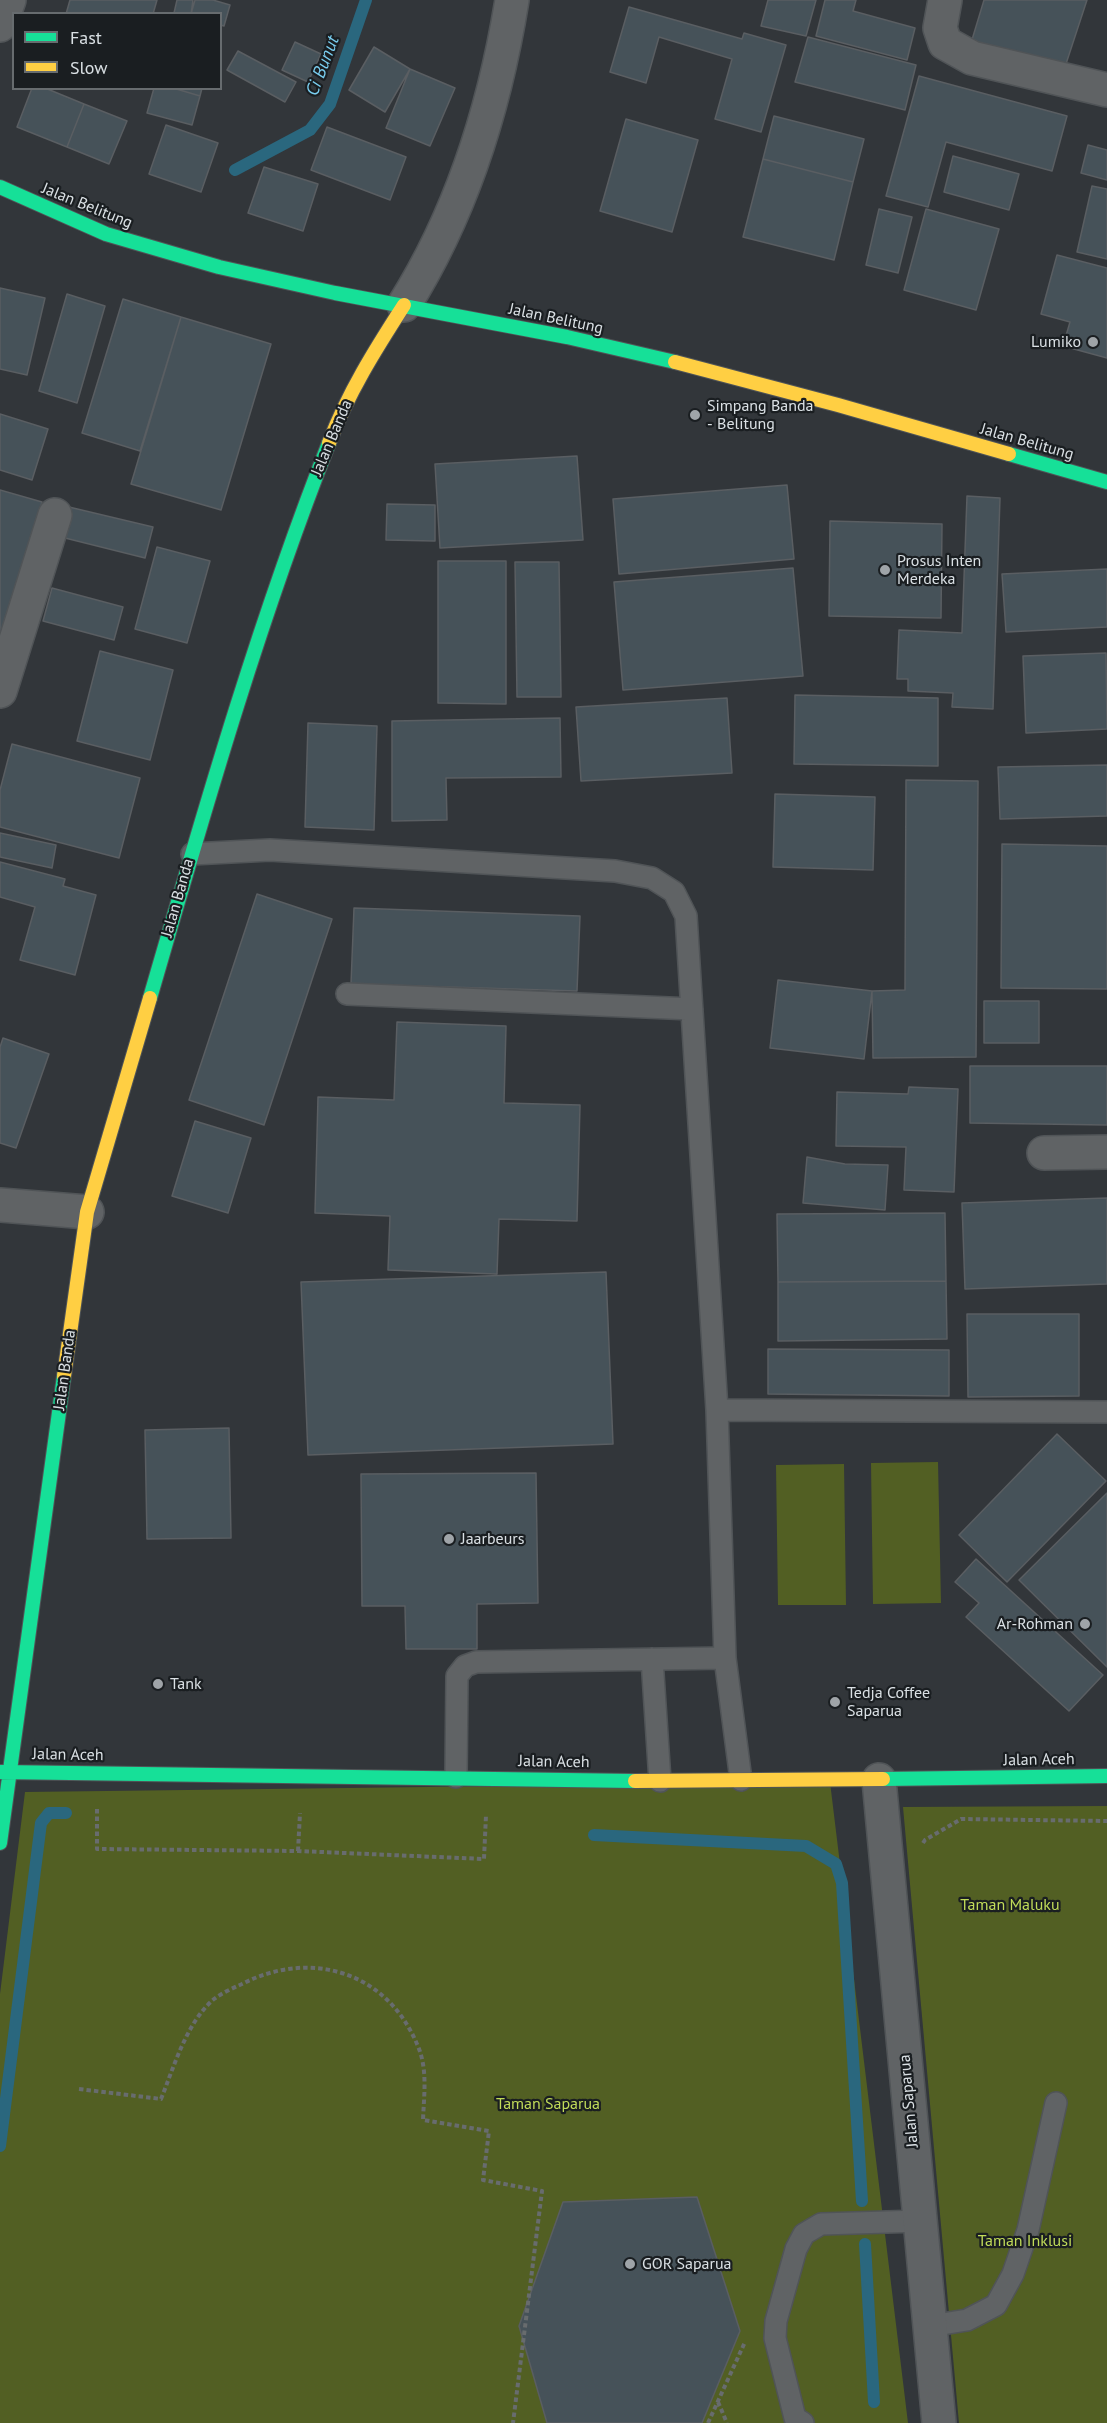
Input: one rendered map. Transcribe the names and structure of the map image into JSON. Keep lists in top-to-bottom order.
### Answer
{
  "streets": {
    "street": [
      "Jalan Belitung",
      "Jalan Banda",
      "Jalan Aceh",
      "Jalan Saparua"
    ]
  },
  "crossings": [
    ["Jalan Belitung", "Jalan Banda"],
    ["Jalan Banda", "Jalan Aceh"],
    ["Jalan Aceh", "Jalan Saparua"]
  ],
  "water": ["Ci Bunut"],
  "parks": ["Taman Maluku", "Taman Saparua", "Taman Inklusi"],
  "places": [
    "Lumiko",
    "Simpang Banda - Belitung",
    "Prosus Inten Merdeka",
    "Jaarbeurs",
    "Ar-Rohman",
    "Tank",
    "Tedja Coffee Saparua",
    "GOR Saparua"
  ],
  "legend": ["Fast", "Slow"]
}
